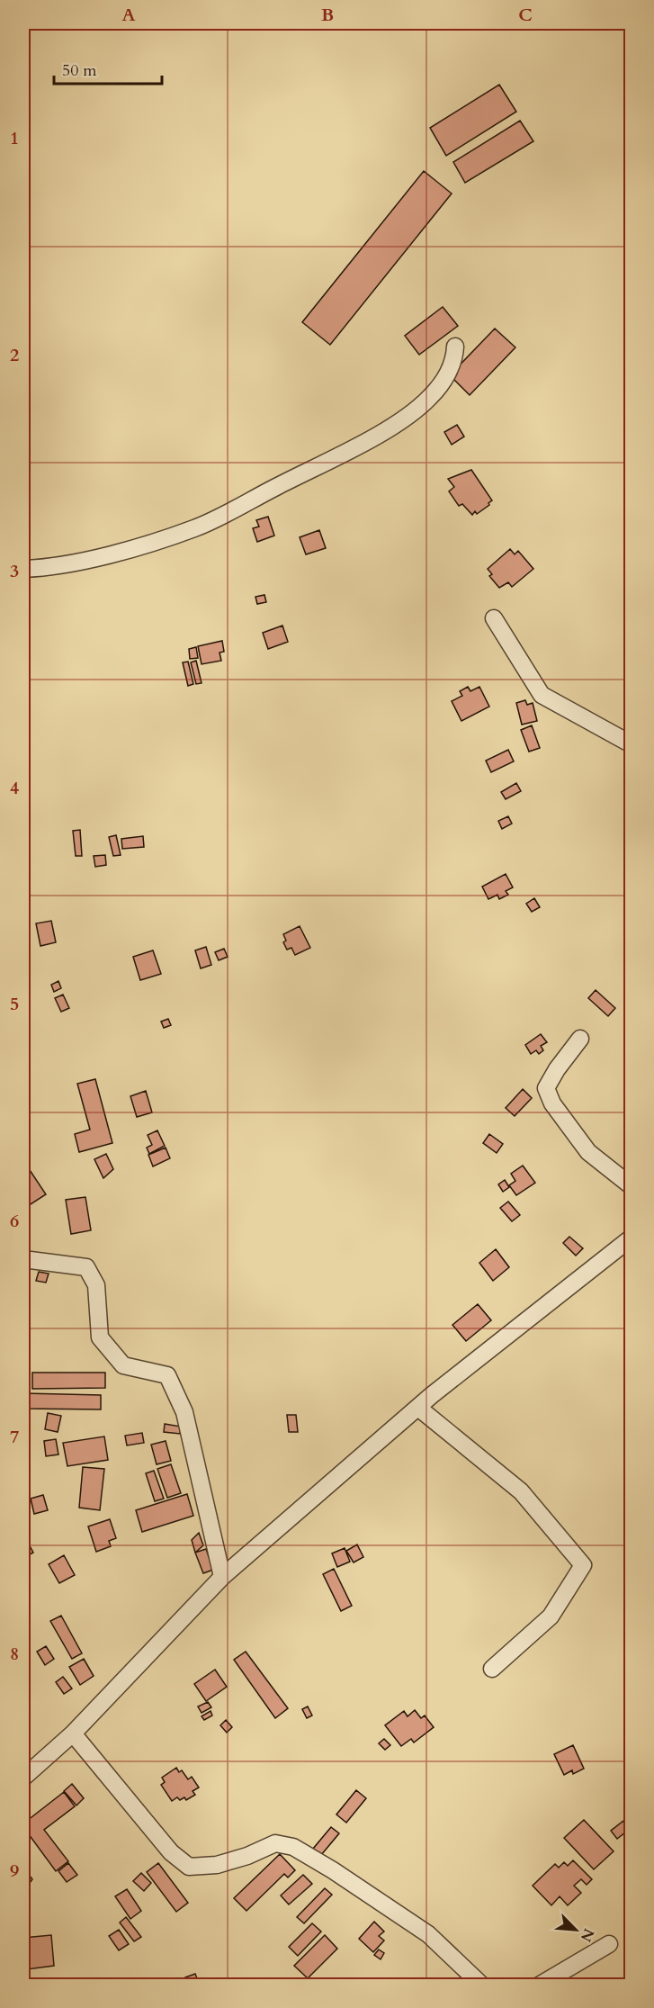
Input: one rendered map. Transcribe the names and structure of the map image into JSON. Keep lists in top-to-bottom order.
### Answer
{
  "scale_bar": "50 m",
  "north": "bottom right",
  "grid": {
    "columns": ["A", "B", "C"],
    "rows": [
      "1",
      "2",
      "3",
      "4",
      "5",
      "6",
      "7",
      "8",
      "9"
    ]
  }
}
